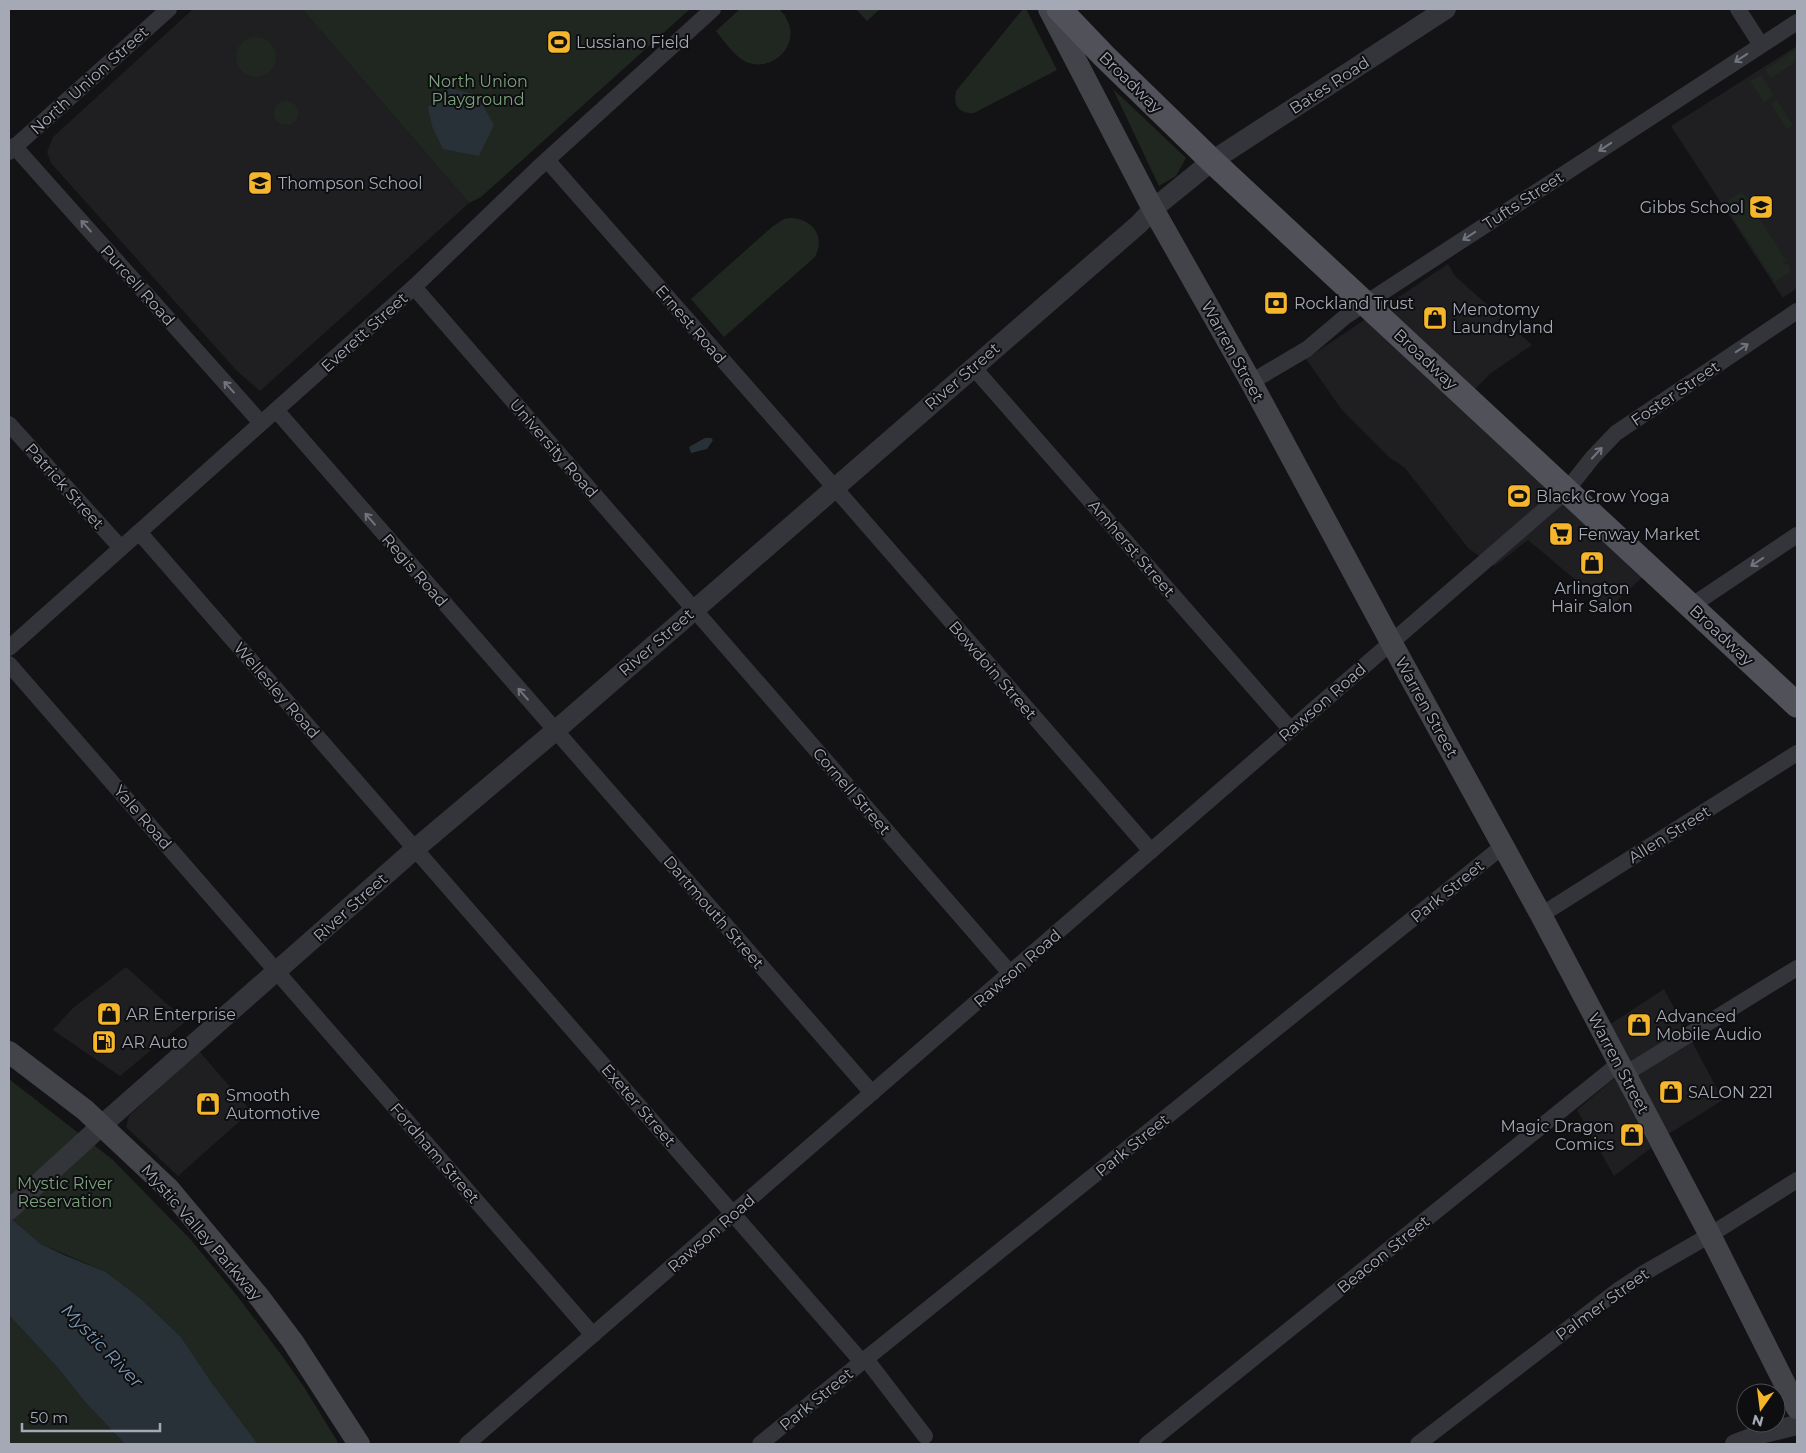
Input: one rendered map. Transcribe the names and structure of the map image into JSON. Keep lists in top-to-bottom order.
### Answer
{
  "streets": {
    "main road": ["Broadway", "Warren Street", "Mystic Valley Parkway"],
    "street": [
      "North Union Street",
      "Bates Road",
      "Tufts Street",
      "Purcell Road",
      "Ernest Road",
      "Everett Street",
      "River Street",
      "Foster Street",
      "University Road",
      "Patrick Street",
      "Amherst Street",
      "Regis Road",
      "Bowdoin Street",
      "Wellesley Road",
      "Rawson Road",
      "Cornell Street",
      "Yale Road",
      "Allen Street",
      "Park Street",
      "Dartmouth Street",
      "Exeter Street",
      "Fordham Street",
      "Beacon Street",
      "Palmer Street"
    ]
  },
  "crossings": [
    ["North Union Street", "Purcell Road"],
    ["Broadway", "Bates Road"],
    ["Broadway", "Tufts Street"],
    ["Broadway", "River Street"],
    ["Broadway", "Foster Street"],
    ["Broadway", "Rawson Road"],
    ["Bates Road", "River Street"],
    ["Tufts Street", "Warren Street"],
    ["Purcell Road", "Everett Street"],
    ["Ernest Road", "Everett Street"],
    ["Ernest Road", "River Street"],
    ["Ernest Road", "Bowdoin Street"],
    ["Everett Street", "University Road"],
    ["Everett Street", "Patrick Street"],
    ["Everett Street", "Regis Road"],
    ["Everett Street", "Wellesley Road"],
    ["Warren Street", "River Street"],
    ["Warren Street", "Rawson Road"],
    ["Warren Street", "Allen Street"],
    ["Warren Street", "Park Street"],
    ["Warren Street", "Beacon Street"],
    ["Warren Street", "Palmer Street"],
    ["River Street", "University Road"],
    ["River Street", "Amherst Street"],
    ["River Street", "Regis Road"],
    ["River Street", "Bowdoin Street"],
    ["River Street", "Wellesley Road"],
    ["River Street", "Cornell Street"],
    ["River Street", "Yale Road"],
    ["River Street", "Dartmouth Street"],
    ["River Street", "Exeter Street"],
    ["River Street", "Fordham Street"],
    ["River Street", "Mystic Valley Parkway"],
    ["Foster Street", "Rawson Road"],
    ["University Road", "Cornell Street"],
    ["Amherst Street", "Rawson Road"],
    ["Regis Road", "Dartmouth Street"],
    ["Bowdoin Street", "Rawson Road"],
    ["Wellesley Road", "Exeter Street"],
    ["Rawson Road", "Cornell Street"],
    ["Rawson Road", "Dartmouth Street"],
    ["Rawson Road", "Exeter Street"],
    ["Rawson Road", "Fordham Street"],
    ["Yale Road", "Fordham Street"],
    ["Park Street", "Exeter Street"]
  ],
  "one_way": [
    "Tufts Street",
    "Purcell Road",
    "Foster Street",
    "Regis Road"
  ],
  "water": ["Mystic River"],
  "parks": ["North Union Playground", "Mystic River Reservation"],
  "places": {
    "sports": ["Lussiano Field", "Black Crow Yoga"],
    "school or university": ["Thompson School", "Gibbs School"],
    "bank": ["Rockland Trust"],
    "shop": [
      "Menotomy Laundryland",
      "Arlington Hair Salon",
      "AR Enterprise",
      "Advanced Mobile Audio",
      "SALON 221",
      "Smooth Automotive",
      "Magic Dragon Comics"
    ],
    "supermarket": ["Fenway Market"],
    "fuel station": ["AR Auto"]
  },
  "scale_bar": "50 m",
  "north": "bottom"
}
